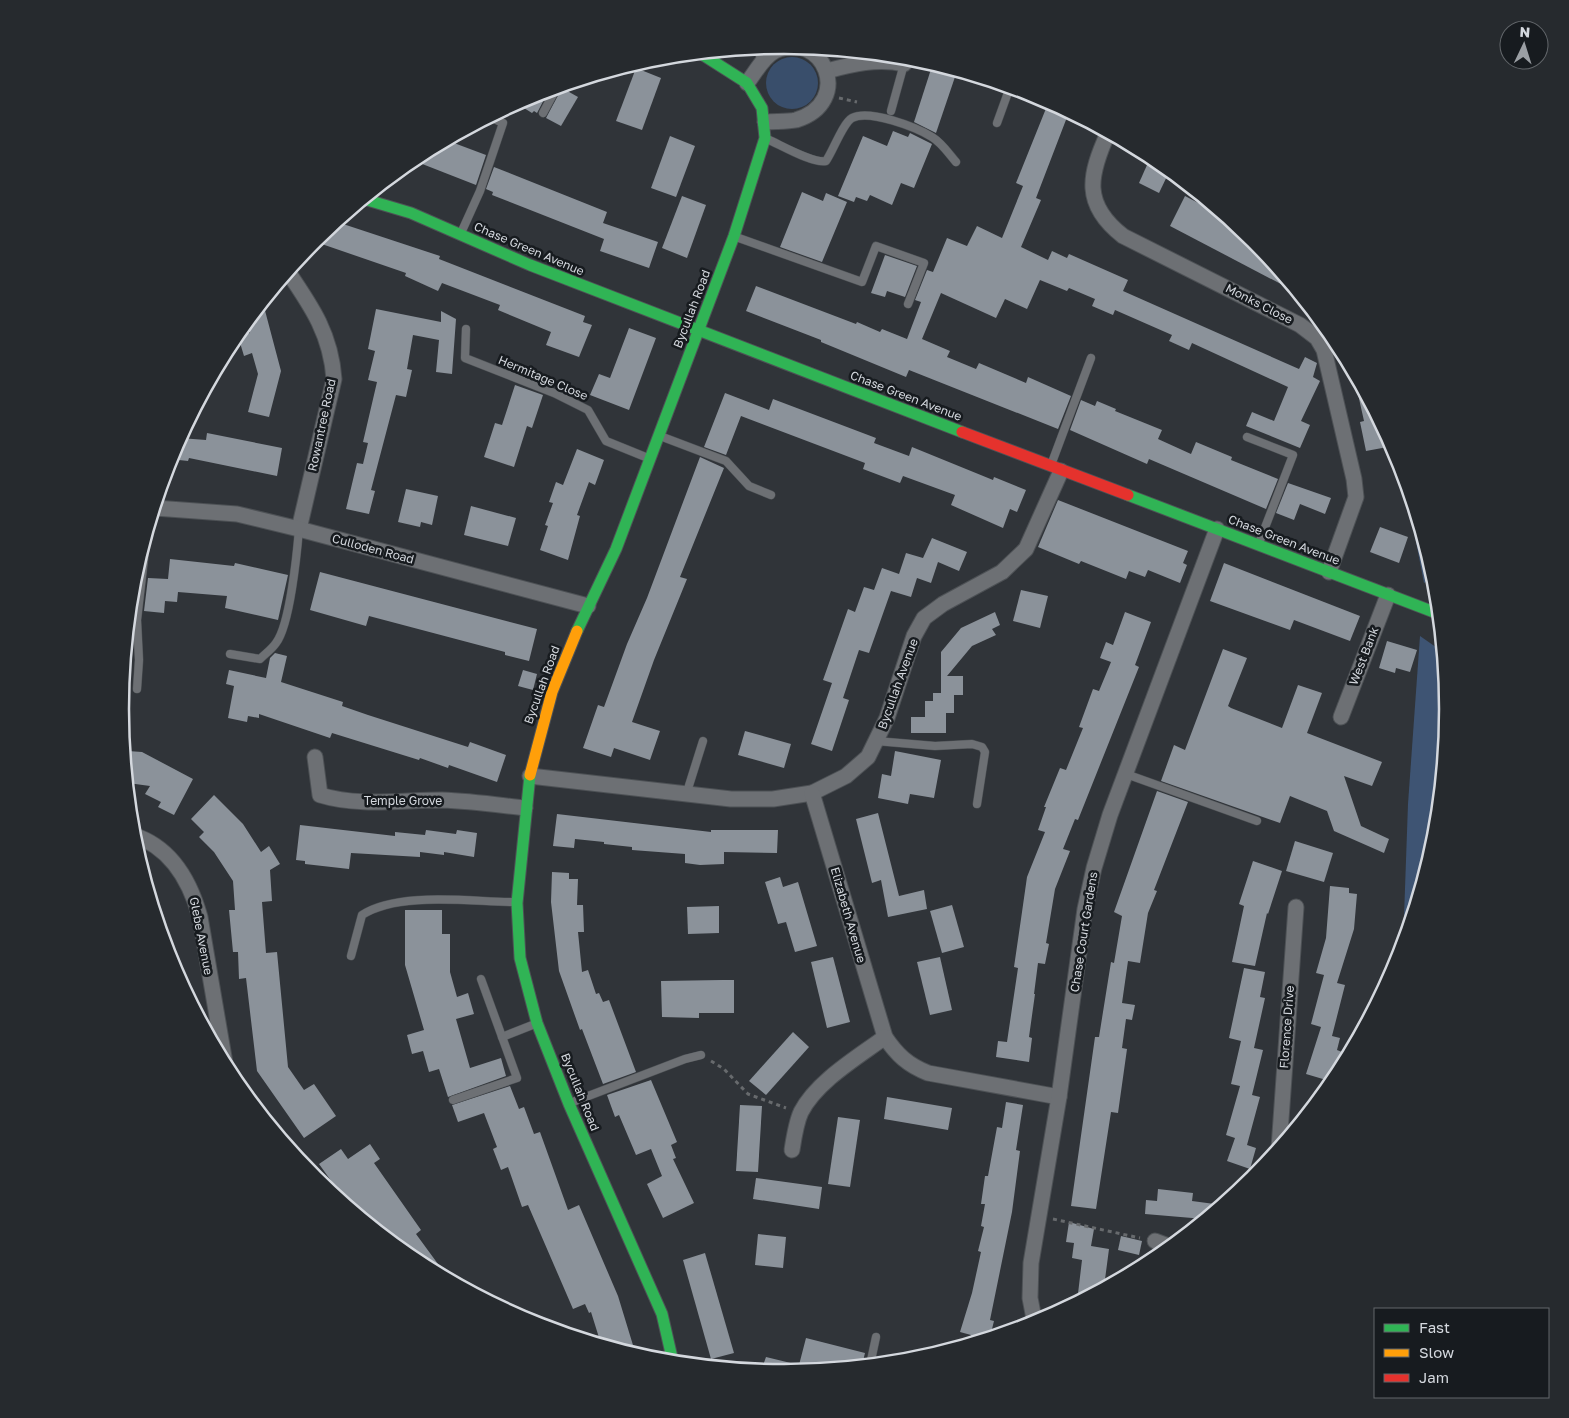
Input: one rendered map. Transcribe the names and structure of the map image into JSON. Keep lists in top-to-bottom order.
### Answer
{
  "streets": {
    "street": [
      "Chase Green Avenue",
      "Monks Close",
      "Bycullah Road",
      "Rowantree Road",
      "Culloden Road",
      "West Bank",
      "Bycullah Avenue",
      "Temple Grove",
      "Elizabeth Avenue",
      "Chase Court Gardens",
      "Glebe Avenue",
      "Florence Drive"
    ],
    "lane": ["Hermitage Close"]
  },
  "crossings": [
    ["Chase Green Avenue", "Monks Close"],
    ["Chase Green Avenue", "Bycullah Road"],
    ["Chase Green Avenue", "West Bank"],
    ["Chase Green Avenue", "Bycullah Avenue"],
    ["Chase Green Avenue", "Chase Court Gardens"],
    ["Bycullah Road", "Hermitage Close"],
    ["Bycullah Road", "Culloden Road"],
    ["Bycullah Road", "Bycullah Avenue"],
    ["Bycullah Road", "Temple Grove"],
    ["Rowantree Road", "Culloden Road"],
    ["Bycullah Avenue", "Elizabeth Avenue"],
    ["Elizabeth Avenue", "Chase Court Gardens"]
  ],
  "legend": ["Fast", "Slow", "Jam"],
  "north": "top"
}
